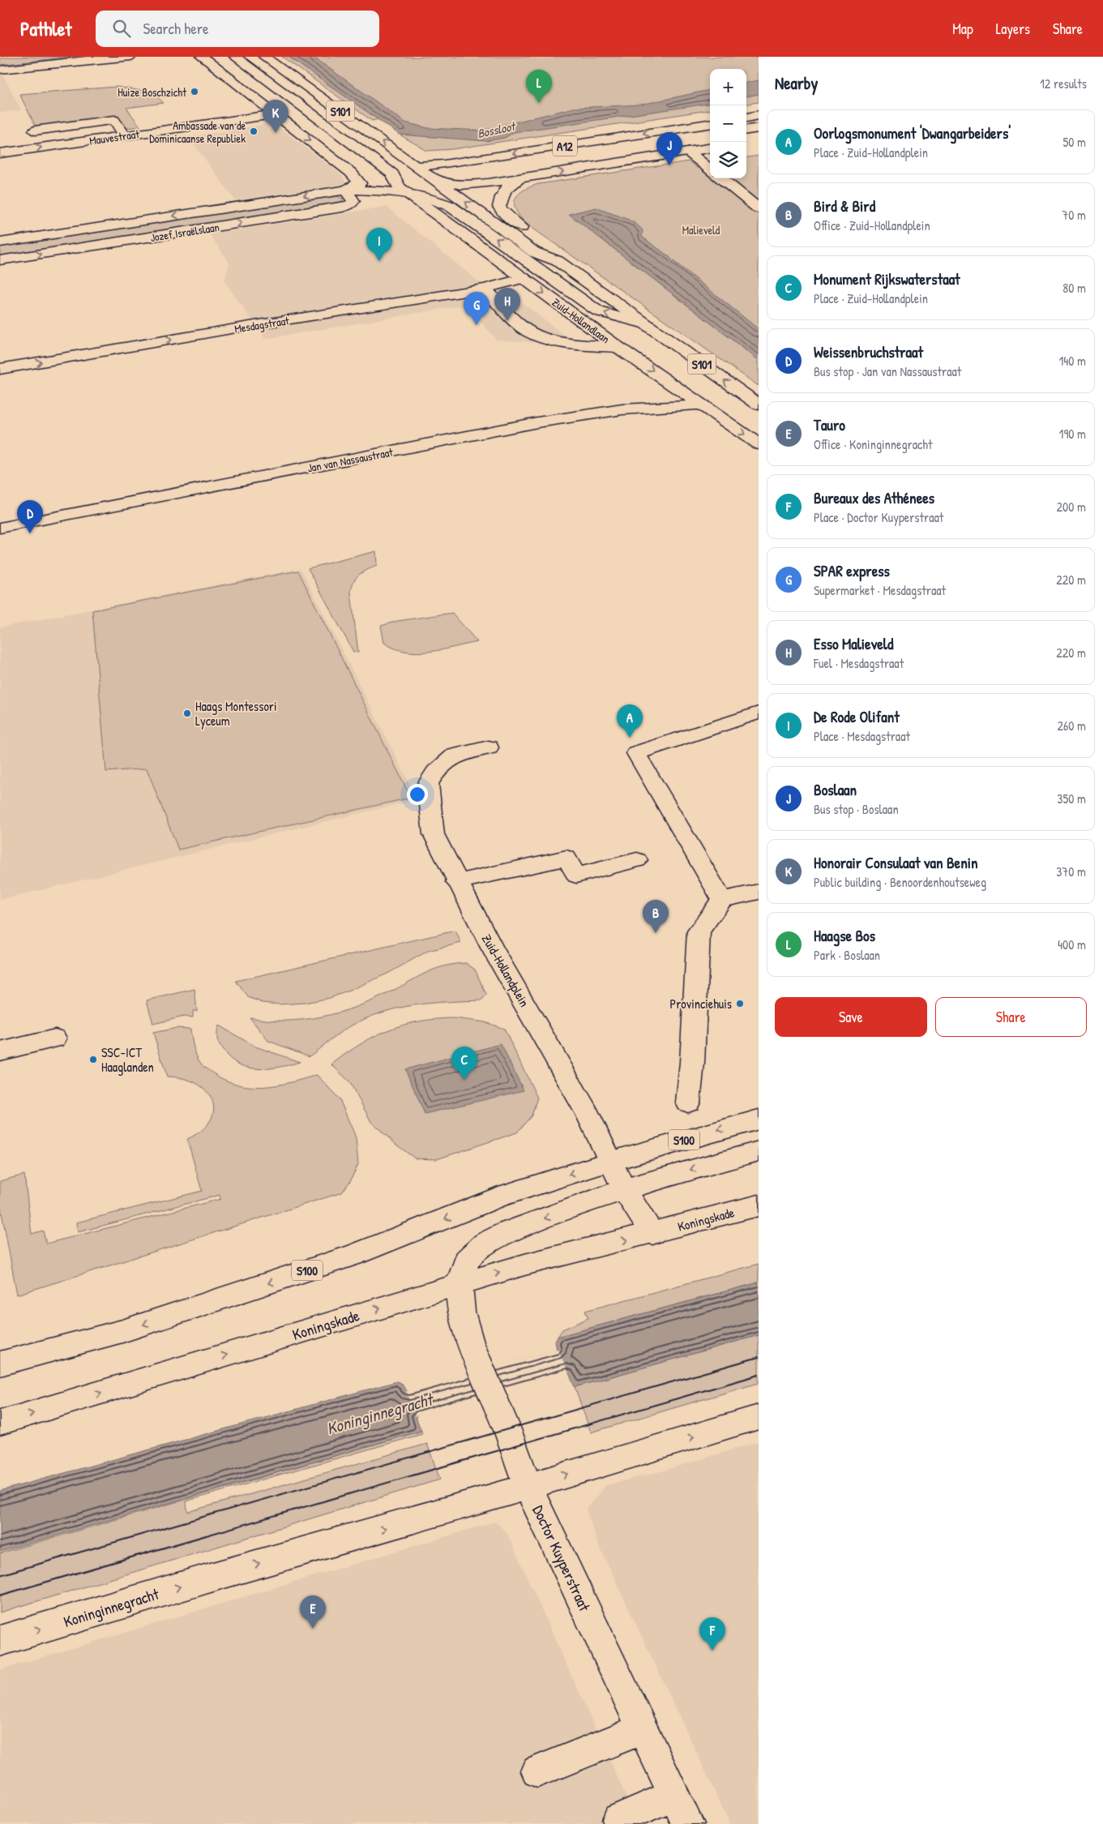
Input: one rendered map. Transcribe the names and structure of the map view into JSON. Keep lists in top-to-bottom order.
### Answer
{
  "streets": {
    "street": [
      "S101",
      "Mauvestraat",
      "A12",
      "Jozef Israëlslaan",
      "Zuid-Hollandlaan",
      "Mesdagstraat",
      "Jan van Nassaustraat",
      "Zuid-Hollandplein",
      "S100",
      "Koningskade",
      "Doctor Kuyperstraat",
      "Koninginnegracht"
    ]
  },
  "crossings": [
    ["S101", "A12"],
    ["S101", "Jozef Israëlslaan"],
    ["S101", "Zuid-Hollandlaan"],
    ["A12", "Zuid-Hollandlaan"],
    ["Jozef Israëlslaan", "Zuid-Hollandlaan"],
    ["Zuid-Hollandlaan", "Mesdagstraat"],
    ["Zuid-Hollandlaan", "Jan van Nassaustraat"],
    ["Zuid-Hollandplein", "S100"],
    ["Koningskade", "Doctor Kuyperstraat"],
    ["Doctor Kuyperstraat", "Koninginnegracht"]
  ],
  "one_way": ["Koninginnegracht"],
  "water": ["Bossloot", "Koninginnegracht"],
  "parks": ["Malieveld"],
  "places": [
    "Huize Boschzicht",
    "Ambassade van de Dominicaanse Republiek",
    "Haags Montessori Lyceum",
    "Provinciehuis",
    "SSC-ICT Haaglanden"
  ],
  "page": {
    "header": "Pathlet",
    "search": "Search here",
    "nav": ["Map", "Layers", "Share"],
    "heading": ["Nearby", "12 results"],
    "map_buttons": ["+", "−"],
    "pins": [
      "L",
      "K",
      "J",
      "I",
      "H",
      "G",
      "D",
      "A",
      "B",
      "C",
      "E",
      "F"
    ],
    "list": [
      {
        "mark": "A",
        "name": "Oorlogsmonument 'Dwangarbeiders'",
        "note": "Place · Zuid-Hollandplein",
        "value": "50 m"
      },
      {
        "mark": "B",
        "name": "Bird & Bird",
        "note": "Office · Zuid-Hollandplein",
        "value": "70 m"
      },
      {
        "mark": "C",
        "name": "Monument Rijkswaterstaat",
        "note": "Place · Zuid-Hollandplein",
        "value": "80 m"
      },
      {
        "mark": "D",
        "name": "Weissenbruchstraat",
        "note": "Bus stop · Jan van Nassaustraat",
        "value": "140 m"
      },
      {
        "mark": "E",
        "name": "Tauro",
        "note": "Office · Koninginnegracht",
        "value": "190 m"
      },
      {
        "mark": "F",
        "name": "Bureaux des Athénees",
        "note": "Place · Doctor Kuyperstraat",
        "value": "200 m"
      },
      {
        "mark": "G",
        "name": "SPAR express",
        "note": "Supermarket · Mesdagstraat",
        "value": "220 m"
      },
      {
        "mark": "H",
        "name": "Esso Malieveld",
        "note": "Fuel · Mesdagstraat",
        "value": "220 m"
      },
      {
        "mark": "I",
        "name": "De Rode Olifant",
        "note": "Place · Mesdagstraat",
        "value": "260 m"
      },
      {
        "mark": "J",
        "name": "Boslaan",
        "note": "Bus stop · Boslaan",
        "value": "350 m"
      },
      {
        "mark": "K",
        "name": "Honorair Consulaat van Benin",
        "note": "Public building · Benoordenhoutseweg",
        "value": "370 m"
      },
      {
        "mark": "L",
        "name": "Haagse Bos",
        "note": "Park · Boslaan",
        "value": "400 m"
      }
    ],
    "buttons": ["Save", "Share"]
  }
}
